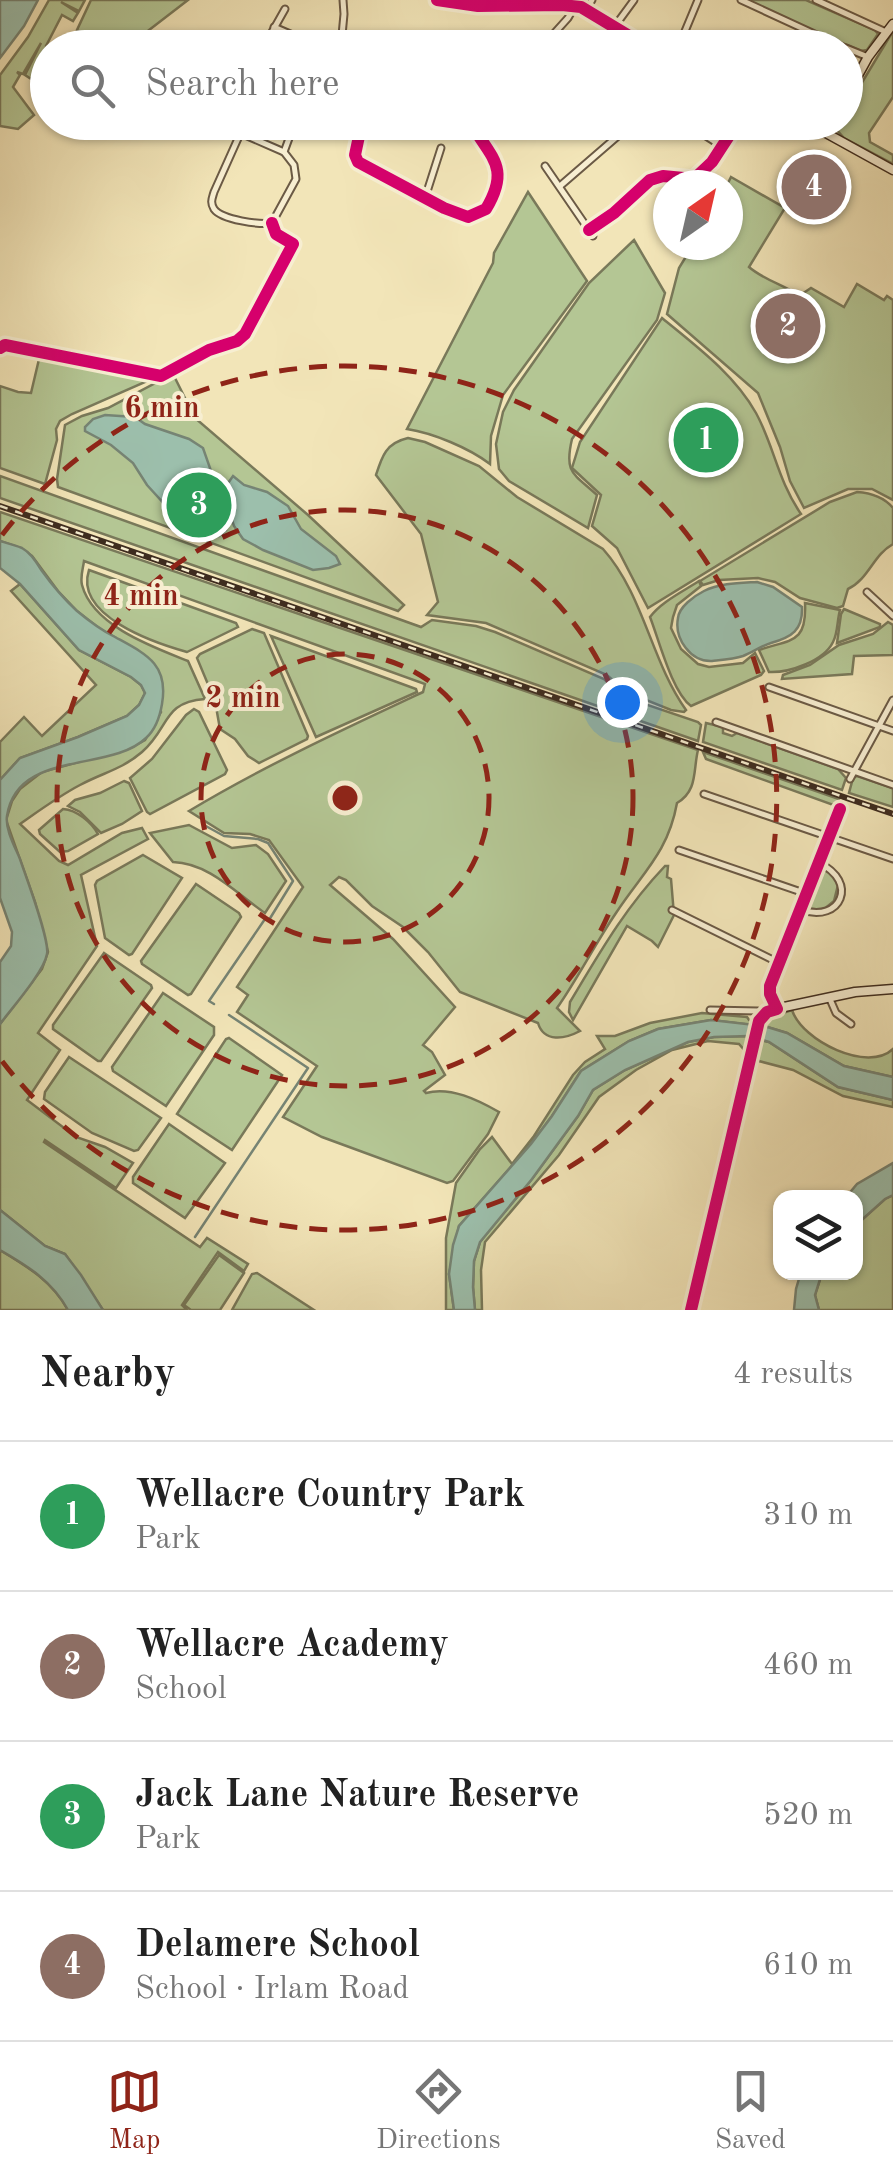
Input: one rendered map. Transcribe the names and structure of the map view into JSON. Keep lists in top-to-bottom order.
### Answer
{
  "north": "top right",
  "page": {
    "search": "Search here",
    "pins": [
      "4",
      "2",
      "1",
      "3"
    ],
    "heading": ["Nearby", "4 results"],
    "list": [
      {
        "mark": "1",
        "name": "Wellacre Country Park",
        "note": "Park",
        "value": "310 m"
      },
      {
        "mark": "2",
        "name": "Wellacre Academy",
        "note": "School",
        "value": "460 m"
      },
      {
        "mark": "3",
        "name": "Jack Lane Nature Reserve",
        "note": "Park",
        "value": "520 m"
      },
      {
        "mark": "4",
        "name": "Delamere School",
        "note": "School · Irlam Road",
        "value": "610 m"
      }
    ],
    "nav": ["Map", "Directions", "Saved"]
  },
  "rings": ["6 min", "4 min", "2 min"]
}
